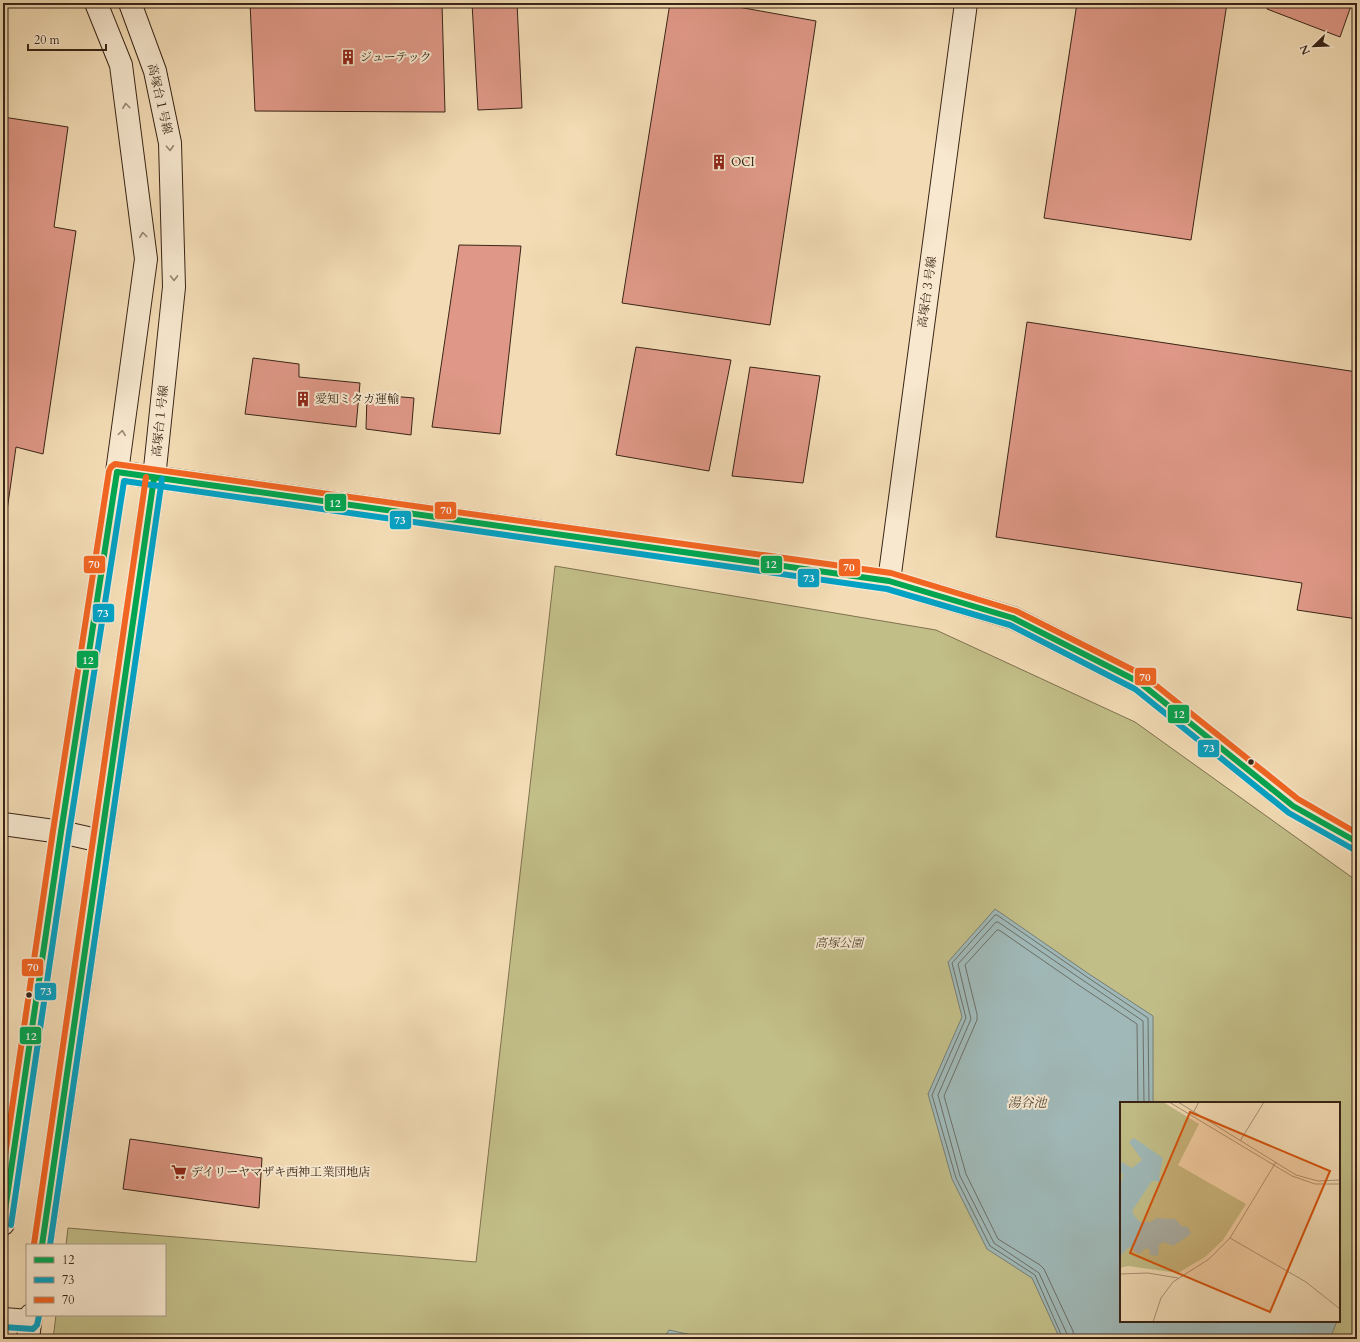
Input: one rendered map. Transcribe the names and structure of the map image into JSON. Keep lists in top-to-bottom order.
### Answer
{
  "streets": {
    "street": ["高塚台１号線", "高塚台３号線"]
  },
  "water": ["湯谷池"],
  "parks": ["高塚公園"],
  "places": {
    "building": ["ジューテック", "OCI", "愛知ミタカ運輸"],
    "supermarket": ["デイリーヤマザキ西神工業団地店"]
  },
  "lines": ["transit line 70", "transit line 12", "transit line 73"],
  "legend": ["12", "73", "70"],
  "scale_bar": "20 m",
  "north": "bottom left"
}
